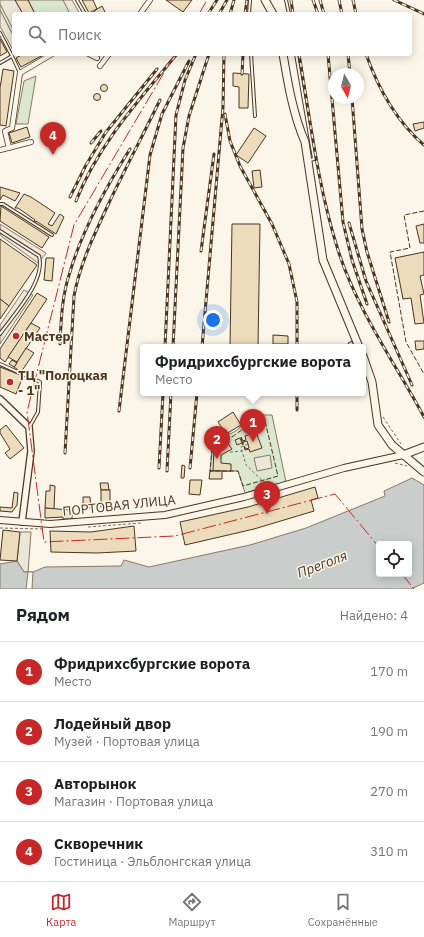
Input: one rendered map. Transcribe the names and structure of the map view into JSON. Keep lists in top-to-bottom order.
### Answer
{
  "streets": {
    "main road": ["ПОРТОВАЯ УЛИЦА"]
  },
  "water": ["Преголя"],
  "places": ["Мастер", "ТЦ \"Полоцкая - 1\""],
  "north": "bottom",
  "page": {
    "search": "Поиск",
    "pins": [
      "4",
      "1",
      "2",
      "3"
    ],
    "popup": ["Фридрихсбургские ворота", "Место"],
    "heading": ["Рядом", "Найдено: 4"],
    "list": [
      {
        "mark": "1",
        "name": "Фридрихсбургские ворота",
        "note": "Место",
        "value": "170 m"
      },
      {
        "mark": "2",
        "name": "Лодейный двор",
        "note": "Музей · Портовая улица",
        "value": "190 m"
      },
      {
        "mark": "3",
        "name": "Авторынок",
        "note": "Магазин · Портовая улица",
        "value": "270 m"
      },
      {
        "mark": "4",
        "name": "Скворечник",
        "note": "Гостиница · Эльблонгская улица",
        "value": "310 m"
      }
    ],
    "nav": ["Карта", "Маршрут", "Сохранённые"]
  }
}
